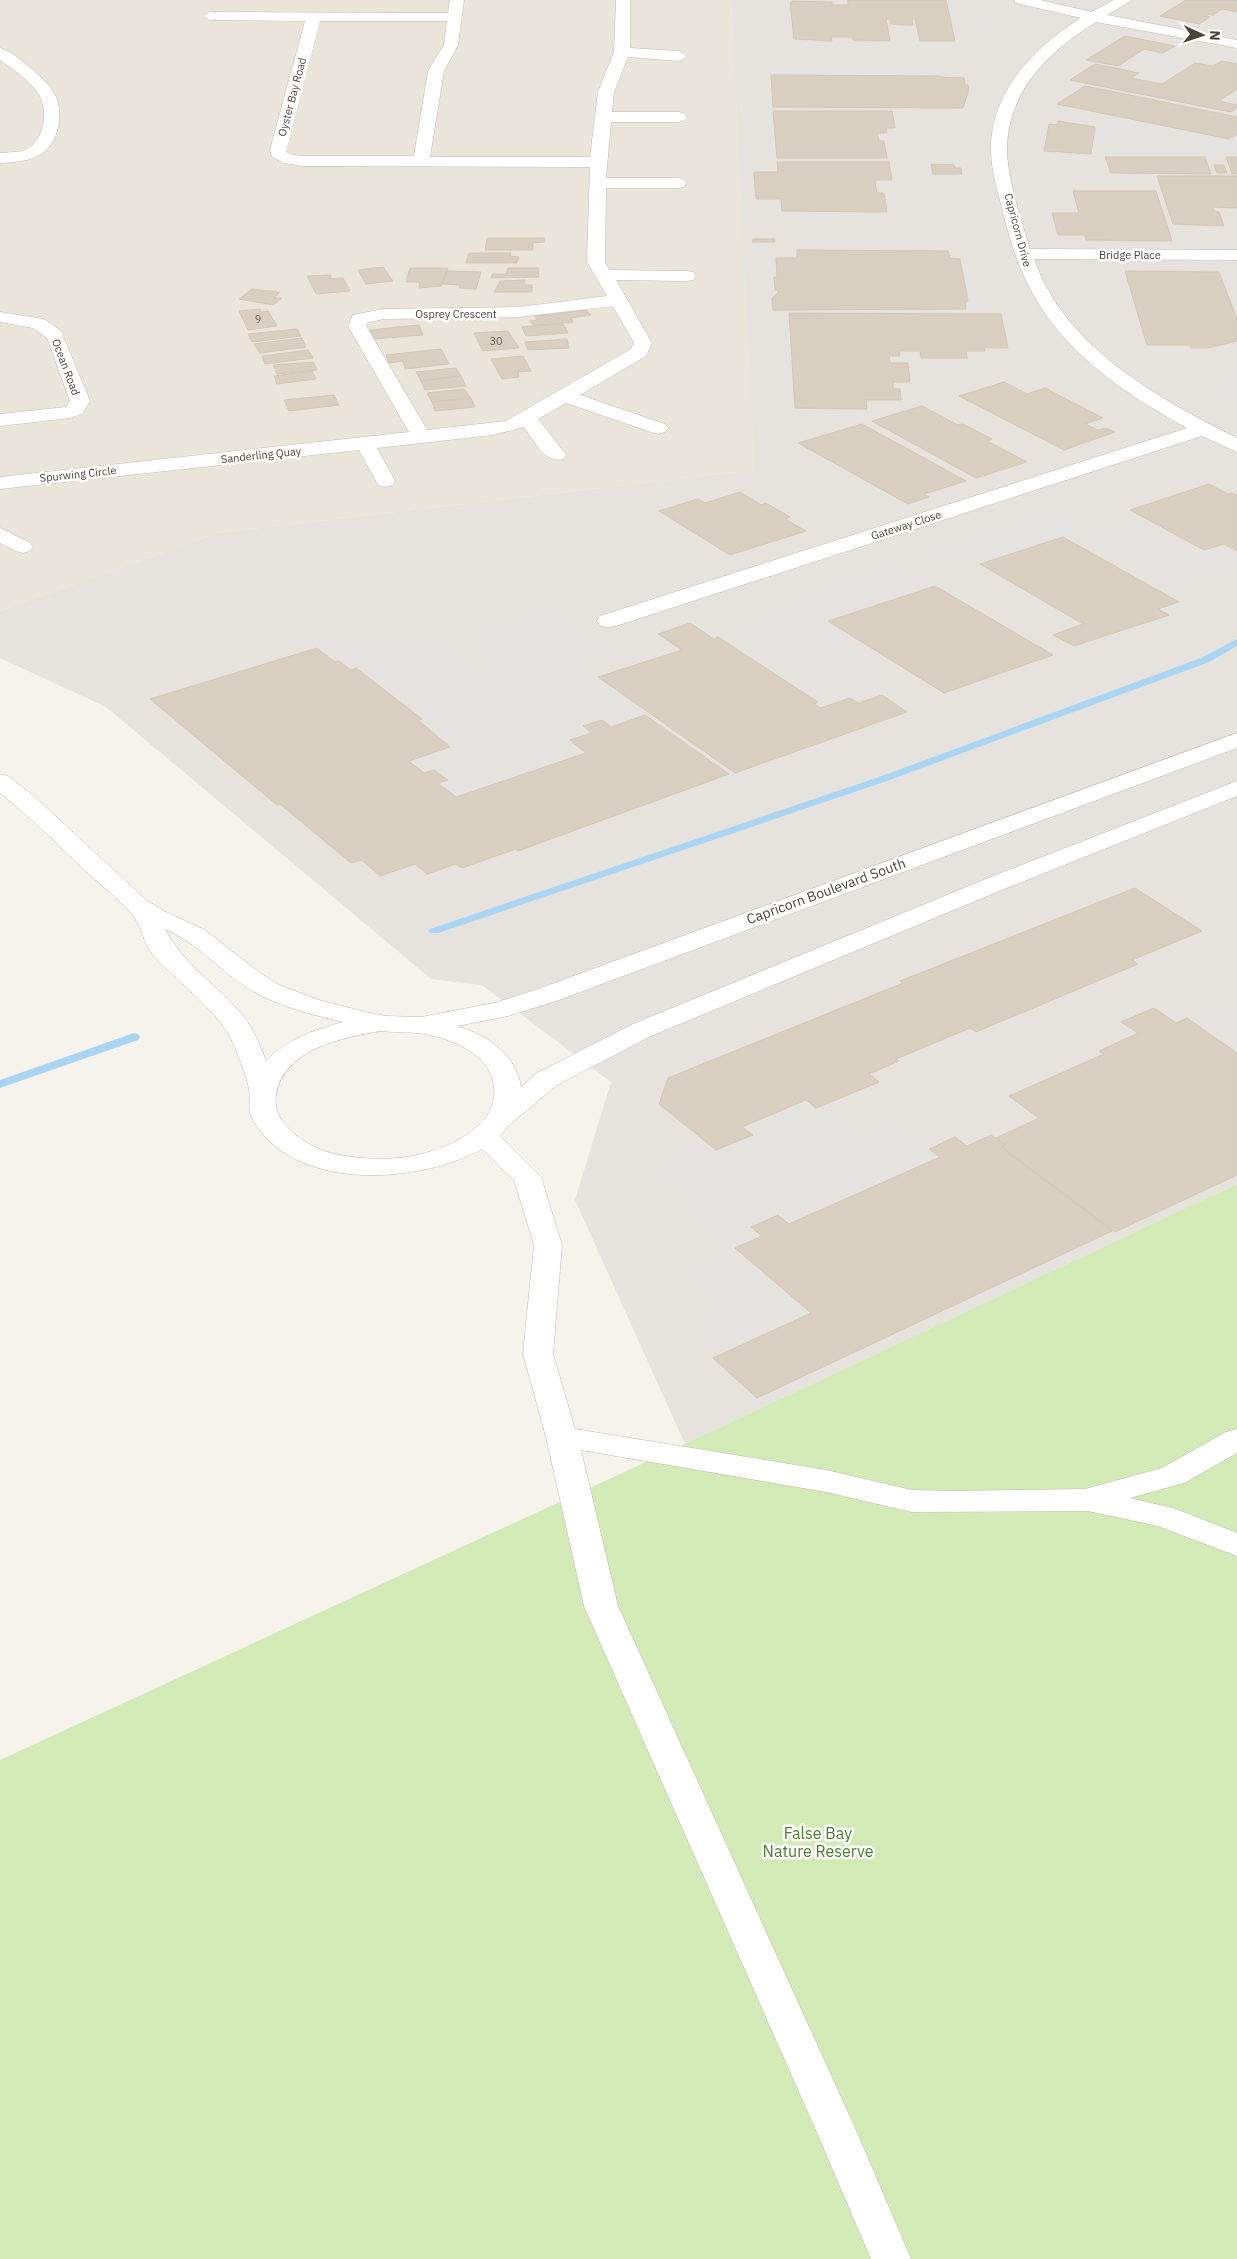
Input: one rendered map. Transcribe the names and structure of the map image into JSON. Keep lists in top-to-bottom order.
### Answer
{
  "streets": {
    "street": [
      "Oyster Bay Road",
      "Capricorn Drive",
      "Bridge Place",
      "Osprey Crescent",
      "Ocean Road",
      "Sanderling Quay",
      "Spurwing Circle",
      "Gateway Close",
      "Capricorn Boulevard South"
    ]
  },
  "crossings": [
    ["Capricorn Drive", "Bridge Place"],
    ["Capricorn Drive", "Gateway Close"],
    ["Osprey Crescent", "Sanderling Quay"],
    ["Sanderling Quay", "Spurwing Circle"]
  ],
  "parks": ["False Bay Nature Reserve"],
  "house_numbers": ["9", "30"],
  "north": "right"
}
